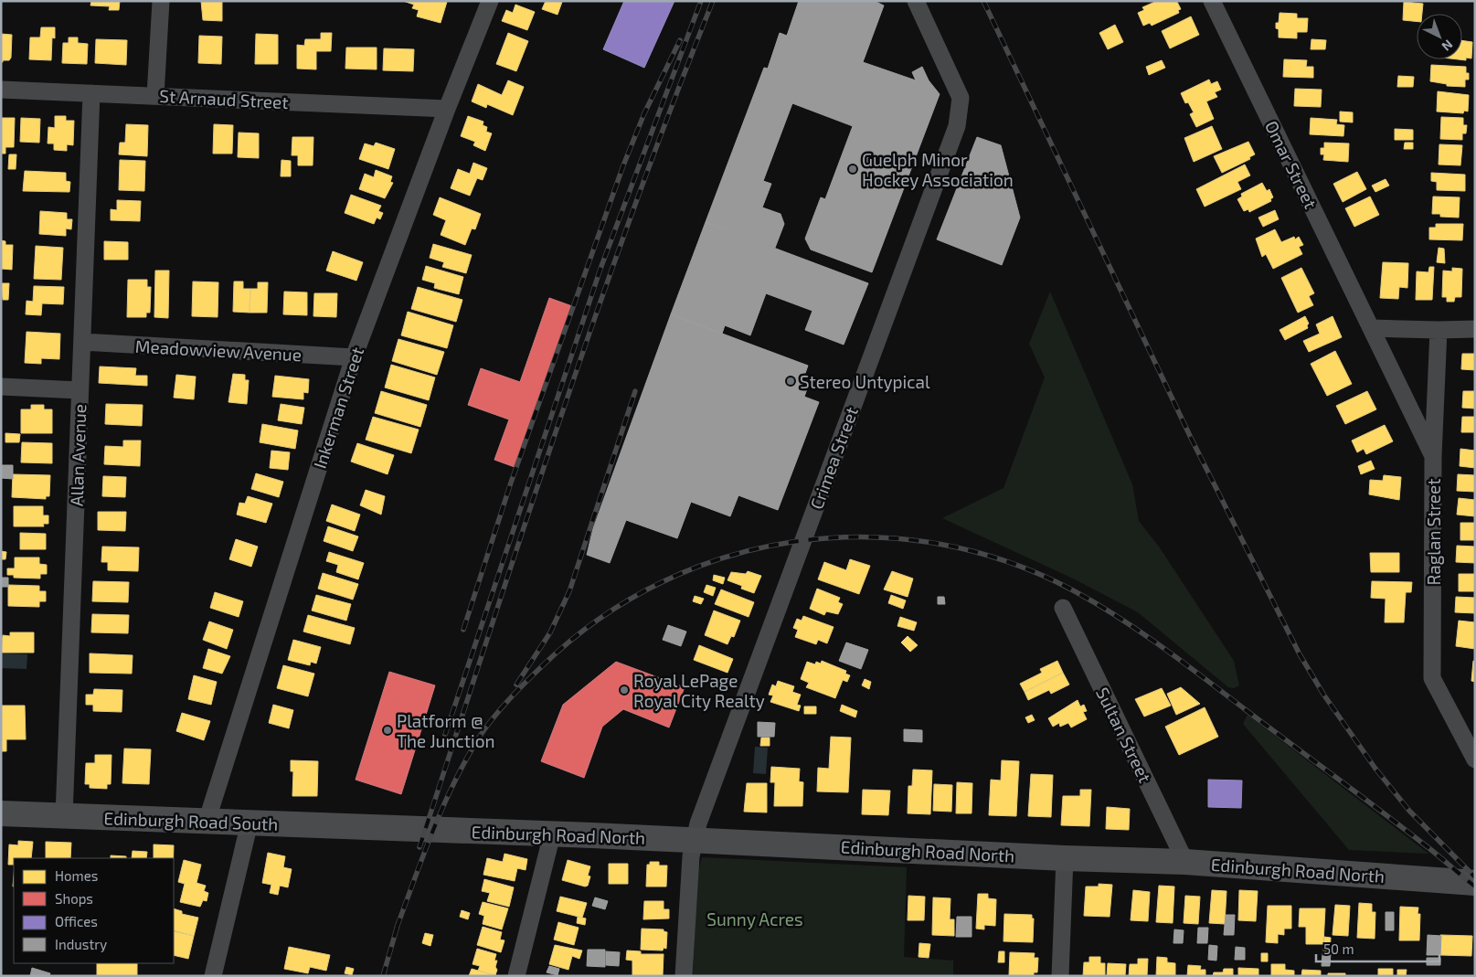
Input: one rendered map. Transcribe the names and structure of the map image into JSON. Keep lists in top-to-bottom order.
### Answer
{
  "streets": {
    "main road": ["Edinburgh Road South", "Edinburgh Road North"],
    "street": [
      "St Arnaud Street",
      "Omar Street",
      "Meadowview Avenue",
      "Inkerman Street",
      "Allan Avenue",
      "Crimea Street",
      "Raglan Street",
      "Sultan Street"
    ]
  },
  "crossings": [
    ["St Arnaud Street", "Inkerman Street"],
    ["St Arnaud Street", "Allan Avenue"],
    ["Omar Street", "Raglan Street"],
    ["Meadowview Avenue", "Inkerman Street"],
    ["Meadowview Avenue", "Allan Avenue"],
    ["Inkerman Street", "Edinburgh Road South"],
    ["Allan Avenue", "Edinburgh Road South"],
    ["Crimea Street", "Edinburgh Road North"],
    ["Sultan Street", "Edinburgh Road North"],
    ["Edinburgh Road South", "Edinburgh Road North"]
  ],
  "parks": ["Sunny Acres"],
  "places": [
    "Guelph Minor Hockey Association",
    "Stereo Untypical",
    "Royal LePage Royal City Realty",
    "Platform @ The Junction"
  ],
  "legend": [
    "Homes",
    "Shops",
    "Offices",
    "Industry"
  ],
  "scale_bar": "50 m",
  "north": "bottom right"
}
